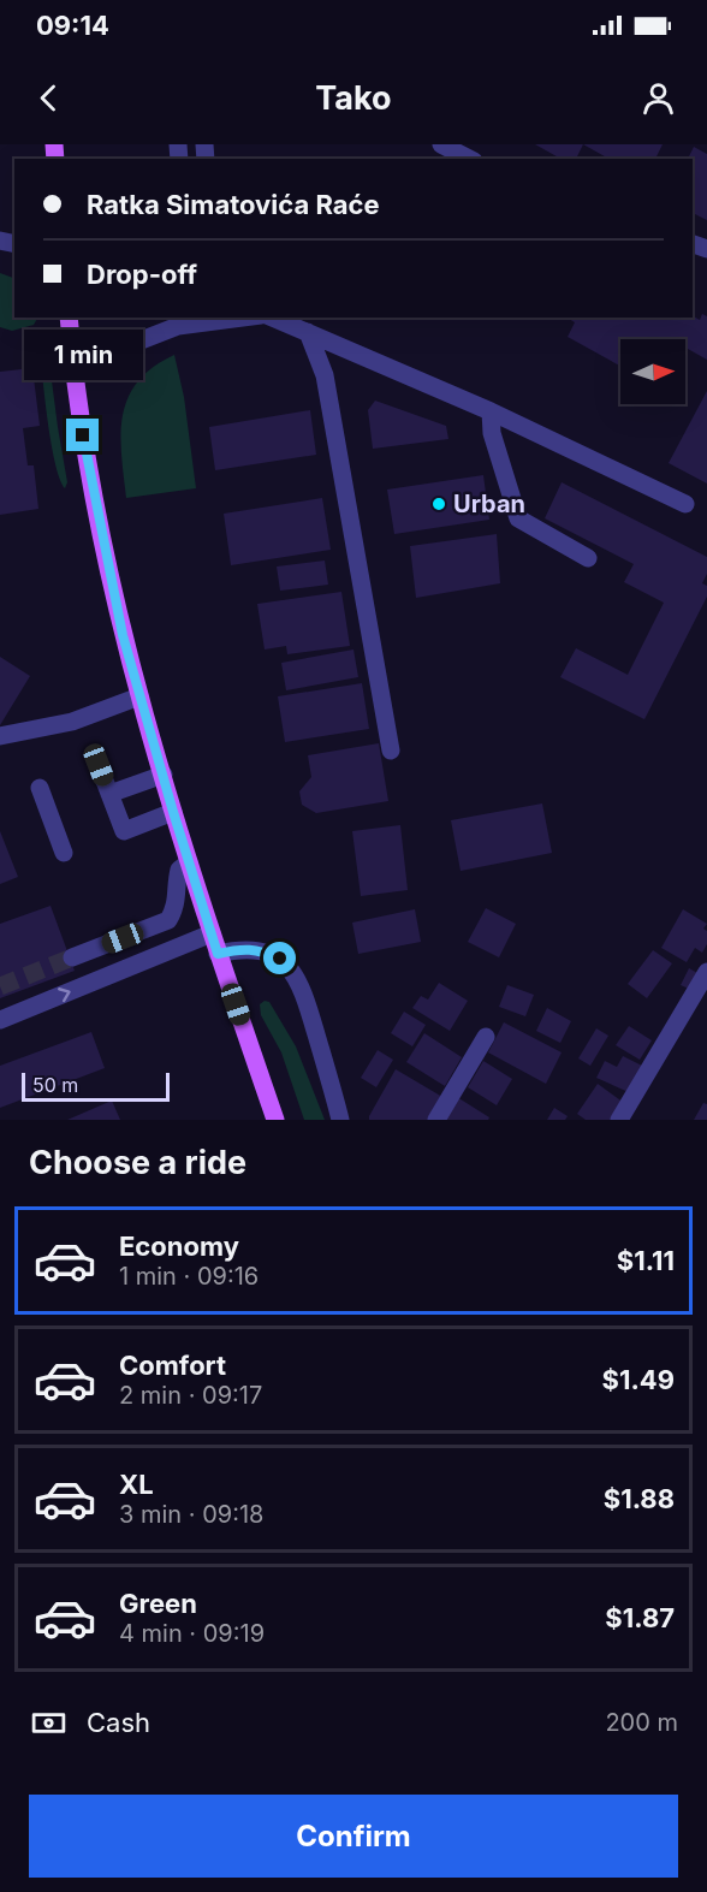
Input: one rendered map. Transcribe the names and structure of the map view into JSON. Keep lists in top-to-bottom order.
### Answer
{
  "places": ["Urban"],
  "scale_bar": "50 m",
  "north": "right",
  "page": {
    "status": "09:14",
    "header": "Tako",
    "banner": ["Ratka Simatovića Raće", "Drop-off"],
    "bubble": "1 min",
    "scale": "50 m",
    "heading": "Choose a ride",
    "list": [
      {
        "name": "Economy",
        "note": "1 min · 09:16",
        "value": "$1.11"
      },
      {
        "name": "Comfort",
        "note": "2 min · 09:17",
        "value": "$1.49"
      },
      {
        "name": "XL",
        "note": "3 min · 09:18",
        "value": "$1.88"
      },
      {
        "name": "Green",
        "note": "4 min · 09:19",
        "value": "$1.87"
      }
    ],
    "pay": ["Cash", "200 m"],
    "buttons": "Confirm"
  }
}
